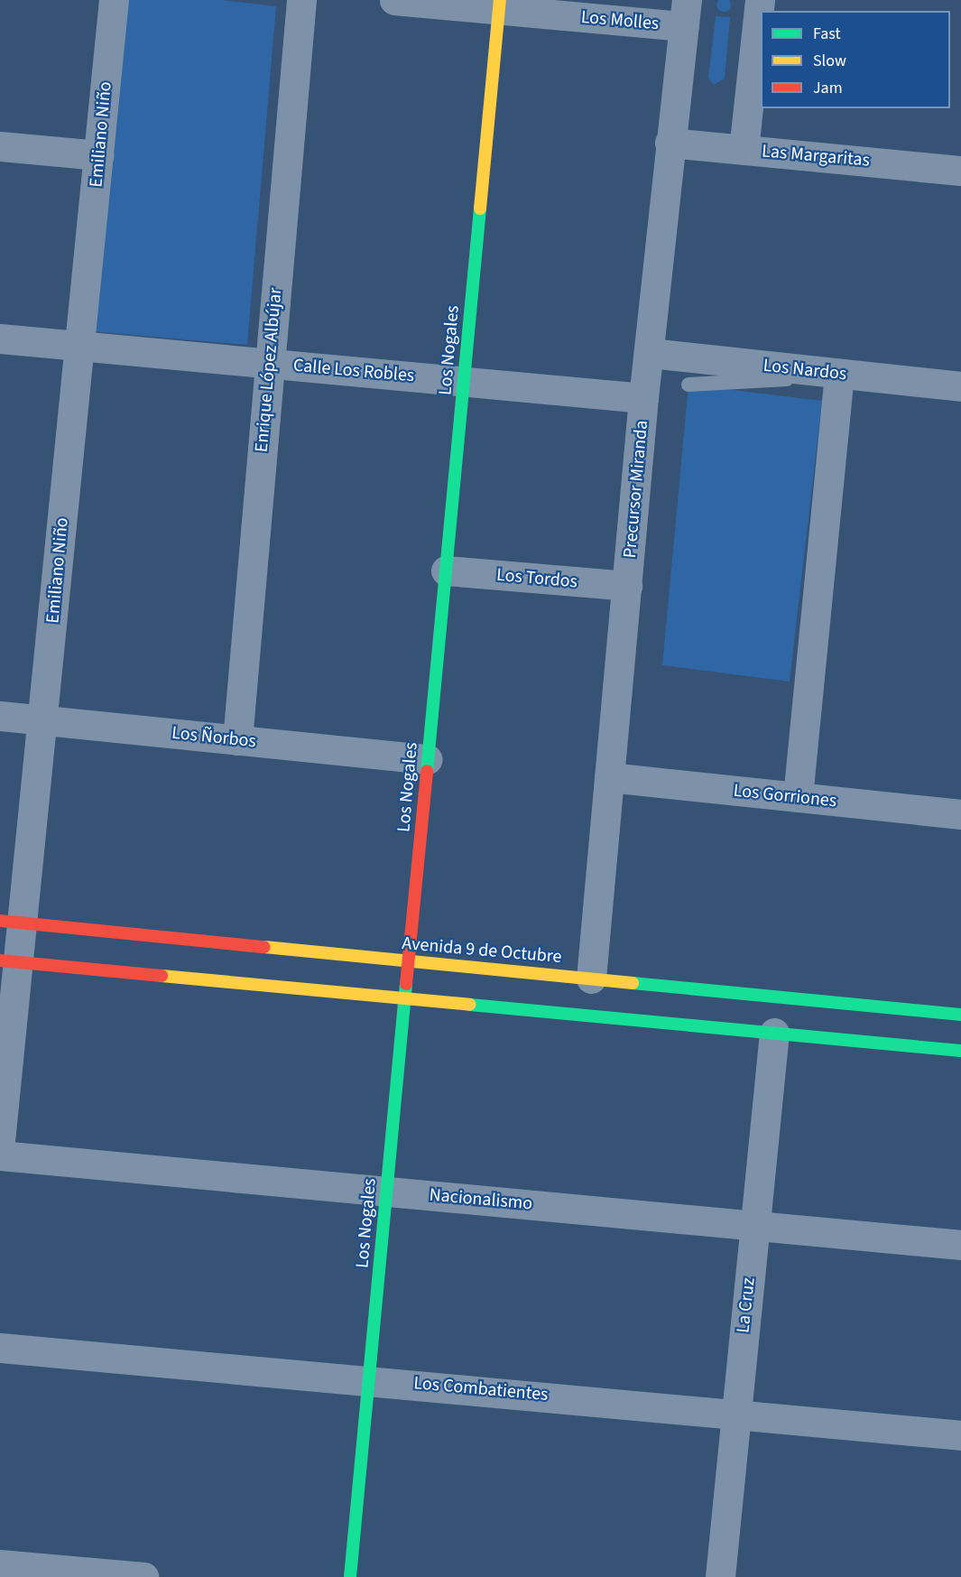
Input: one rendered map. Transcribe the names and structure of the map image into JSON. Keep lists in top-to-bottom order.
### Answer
{
  "streets": {
    "street": [
      "Los Molles",
      "Emiliano Niño",
      "Las Margaritas",
      "Los Nogales",
      "Enrique López Albújar",
      "Los Nardos",
      "Calle Los Robles",
      "Precursor Miranda",
      "Los Tordos",
      "Los Ñorbos",
      "Los Gorriones",
      "Avenida 9 de Octubre",
      "Nacionalismo",
      "La Cruz",
      "Los Combatientes"
    ]
  },
  "crossings": [
    ["Los Molles", "Los Nogales"],
    ["Los Molles", "Precursor Miranda"],
    ["Emiliano Niño", "Calle Los Robles"],
    ["Emiliano Niño", "Los Ñorbos"],
    ["Emiliano Niño", "Avenida 9 de Octubre"],
    ["Las Margaritas", "Precursor Miranda"],
    ["Los Nogales", "Calle Los Robles"],
    ["Los Nogales", "Los Tordos"],
    ["Los Nogales", "Los Ñorbos"],
    ["Los Nogales", "Avenida 9 de Octubre"],
    ["Los Nogales", "Nacionalismo"],
    ["Los Nogales", "Los Combatientes"],
    ["Enrique López Albújar", "Calle Los Robles"],
    ["Enrique López Albújar", "Los Ñorbos"],
    ["Los Nardos", "Precursor Miranda"],
    ["Calle Los Robles", "Precursor Miranda"],
    ["Precursor Miranda", "Los Tordos"],
    ["Precursor Miranda", "Los Gorriones"],
    ["Precursor Miranda", "Avenida 9 de Octubre"],
    ["Nacionalismo", "La Cruz"],
    ["La Cruz", "Los Combatientes"]
  ],
  "legend": ["Fast", "Slow", "Jam"]
}
